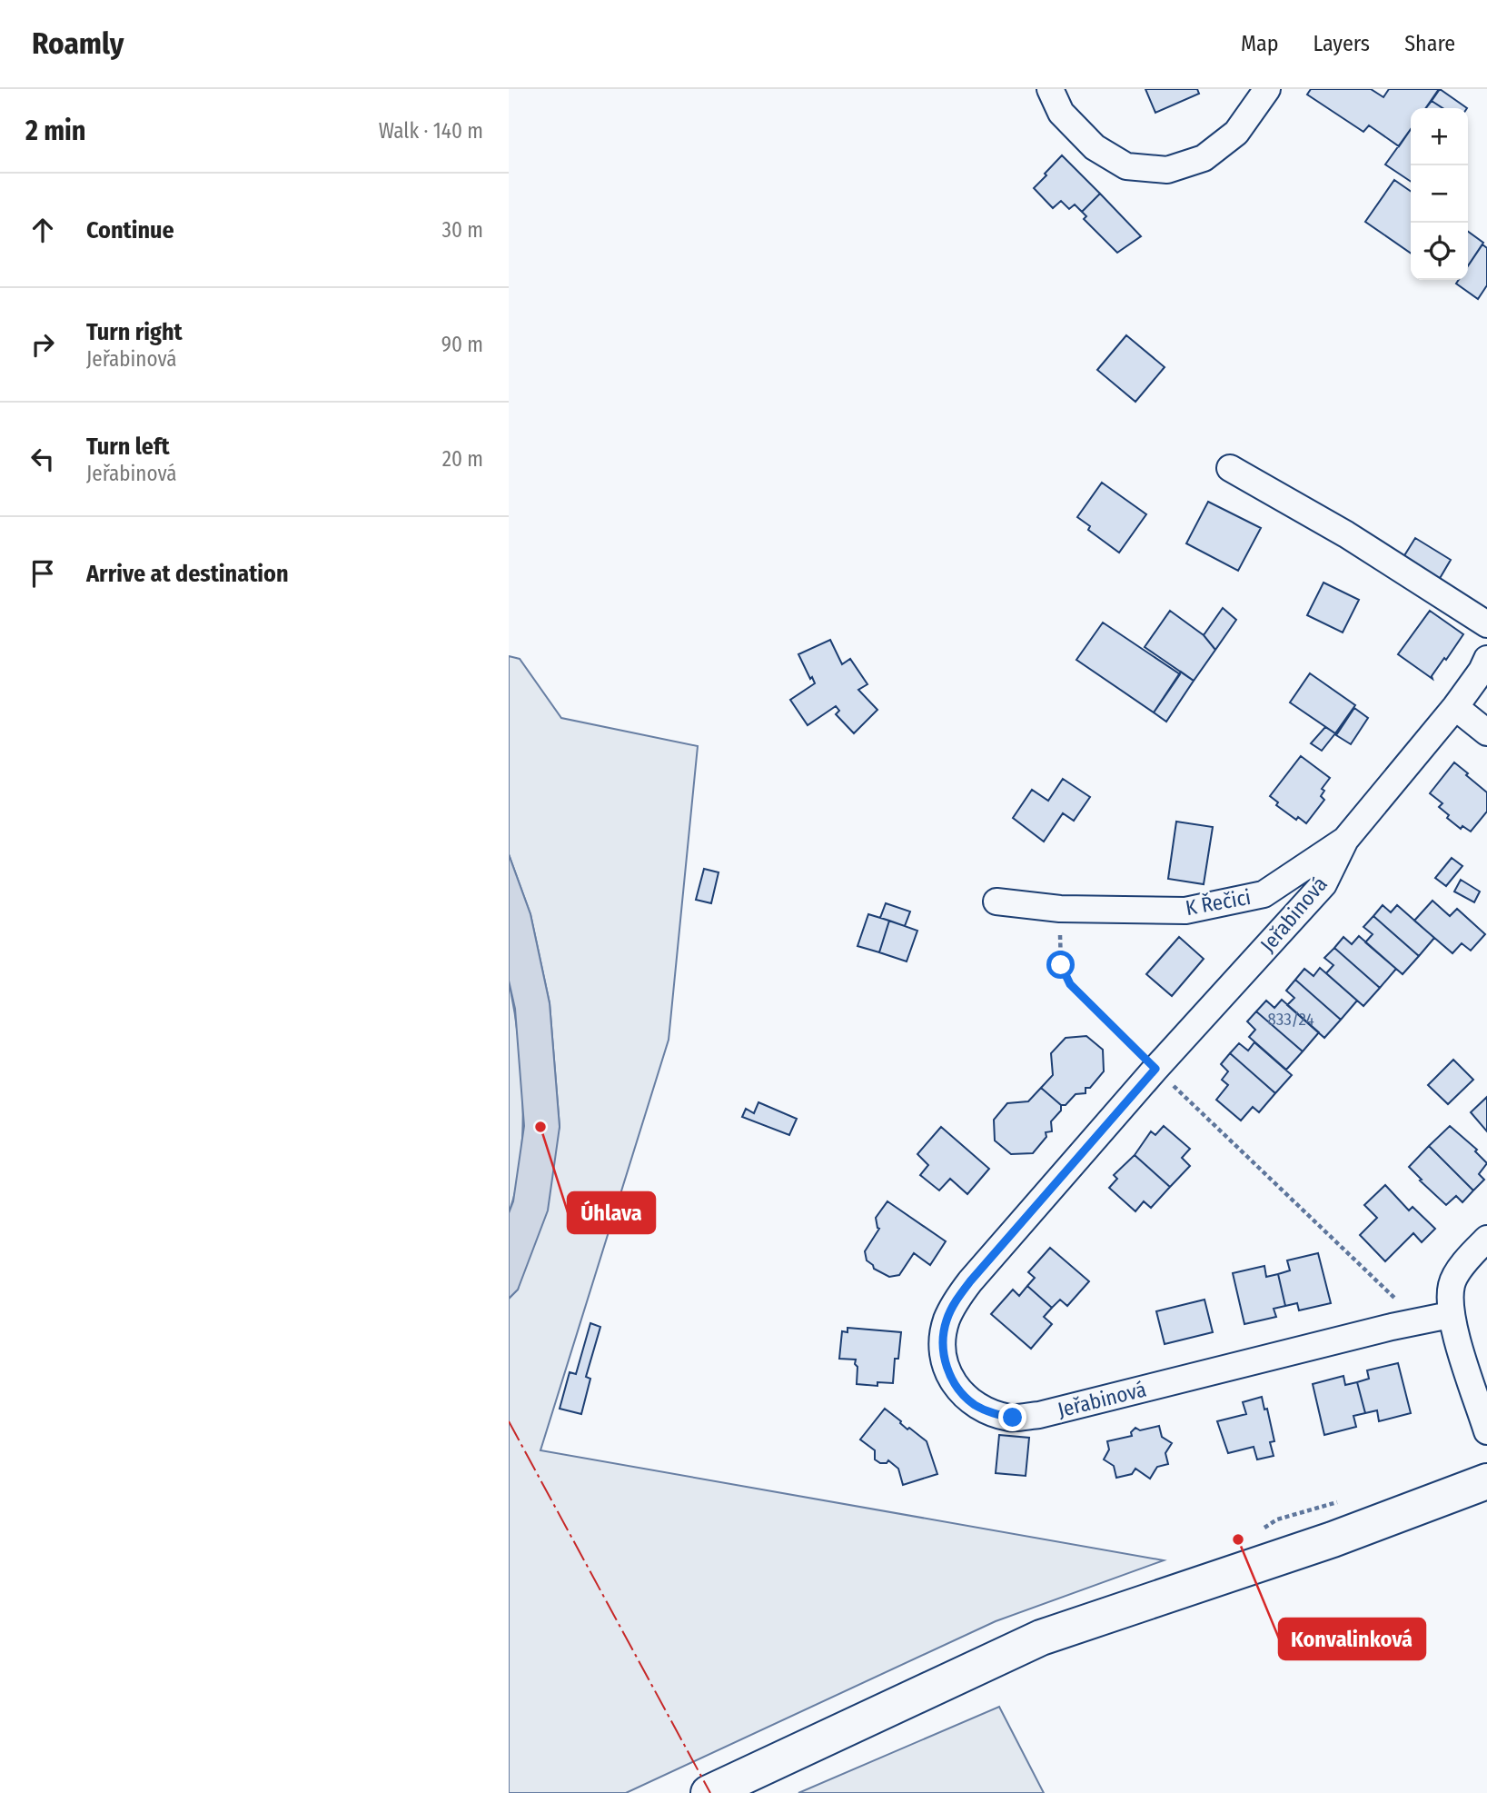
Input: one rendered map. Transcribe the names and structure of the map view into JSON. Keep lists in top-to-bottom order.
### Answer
{
  "streets": {
    "street": ["K Řečici", "Jeřabinová"]
  },
  "crossings": [
    ["K Řečici", "Jeřabinová"]
  ],
  "places": ["Úhlava", "Konvalinková"],
  "house_numbers": ["833/24"],
  "page": {
    "header": "Roamly",
    "nav": ["Map", "Layers", "Share"],
    "heading": ["2 min", "Walk · 140 m"],
    "map_buttons": ["+", "−"],
    "list": [
      ["Continue", "30 m"],
      ["Turn right", "Jeřabinová", "90 m"],
      ["Turn left", "Jeřabinová", "20 m"],
      "Arrive at destination"
    ]
  }
}
